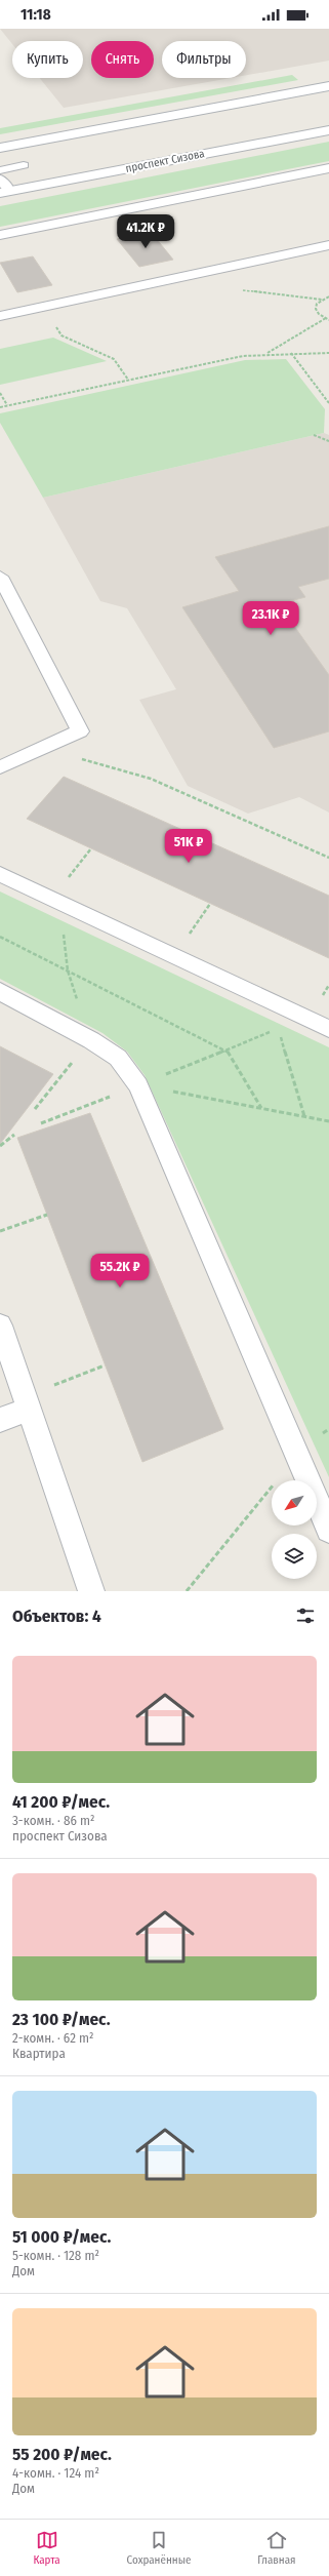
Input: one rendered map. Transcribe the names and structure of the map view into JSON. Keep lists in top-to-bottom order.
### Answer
{
  "streets": {
    "main road": ["проспект Сизова"]
  },
  "north": "bottom left",
  "page": {
    "status": "11:18",
    "chip": ["Купить", "Снять", "Фильтры"],
    "price": [
      "41.2K ₽",
      "23.1K ₽",
      "51K ₽",
      "55.2K ₽"
    ],
    "heading": "Объектов: 4",
    "list": [
      {
        "name": "41 200 ₽/мес.",
        "note": "3-комн. · 86 m² · проспект Сизова"
      },
      {
        "name": "23 100 ₽/мес.",
        "note": "2-комн. · 62 m² · Квартира"
      },
      {
        "name": "51 000 ₽/мес.",
        "note": "5-комн. · 128 m² · Дом"
      },
      {
        "name": "55 200 ₽/мес.",
        "note": "4-комн. · 124 m² · Дом"
      }
    ],
    "tabs": ["Карта", "Сохранённые", "Главная"]
  }
}
